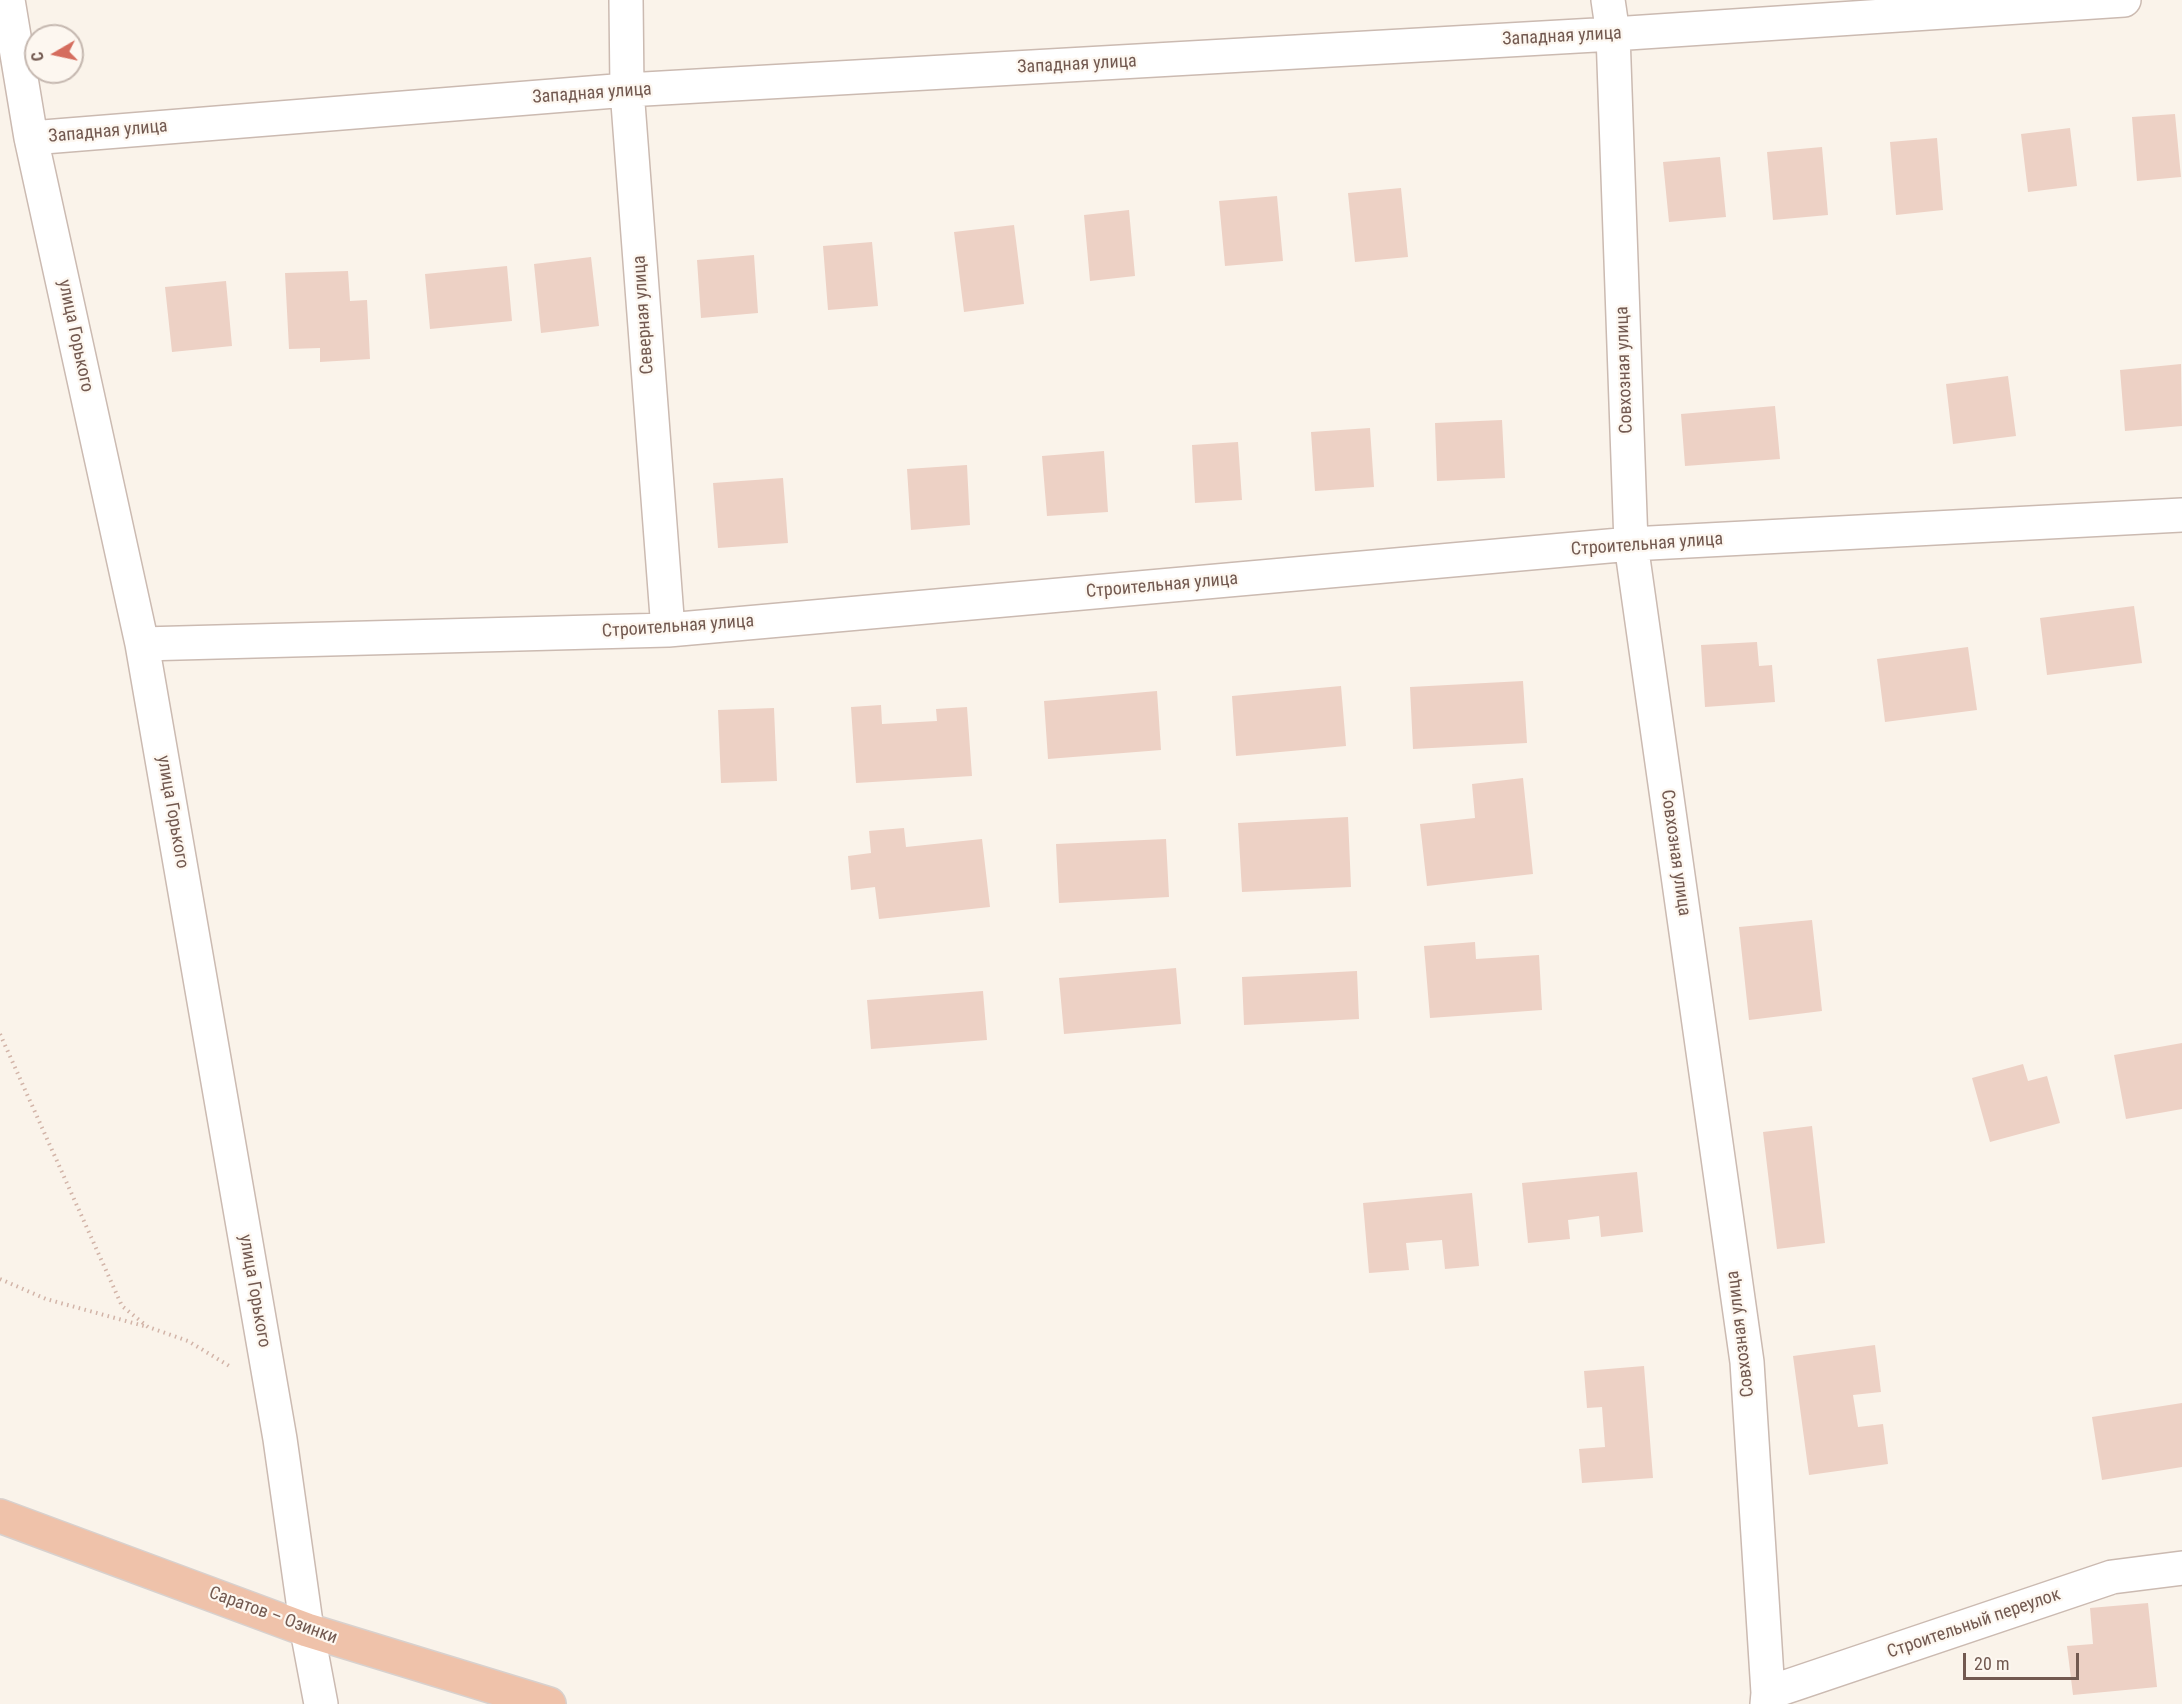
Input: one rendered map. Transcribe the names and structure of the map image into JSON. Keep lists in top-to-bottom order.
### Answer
{
  "streets": {
    "highway": ["Саратов – Озинки"],
    "street": [
      "Западная улица",
      "Северная улица",
      "улица Горького",
      "Совхозная улица",
      "Строительная улица",
      "Строительный переулок"
    ]
  },
  "crossings": [
    ["Западная улица", "Северная улица"],
    ["Западная улица", "улица Горького"],
    ["Западная улица", "Совхозная улица"],
    ["Северная улица", "Строительная улица"],
    ["улица Горького", "Строительная улица"],
    ["улица Горького", "Саратов – Озинки"],
    ["Совхозная улица", "Строительная улица"],
    ["Совхозная улица", "Строительный переулок"]
  ],
  "scale_bar": "20 m",
  "north": "left"
}
